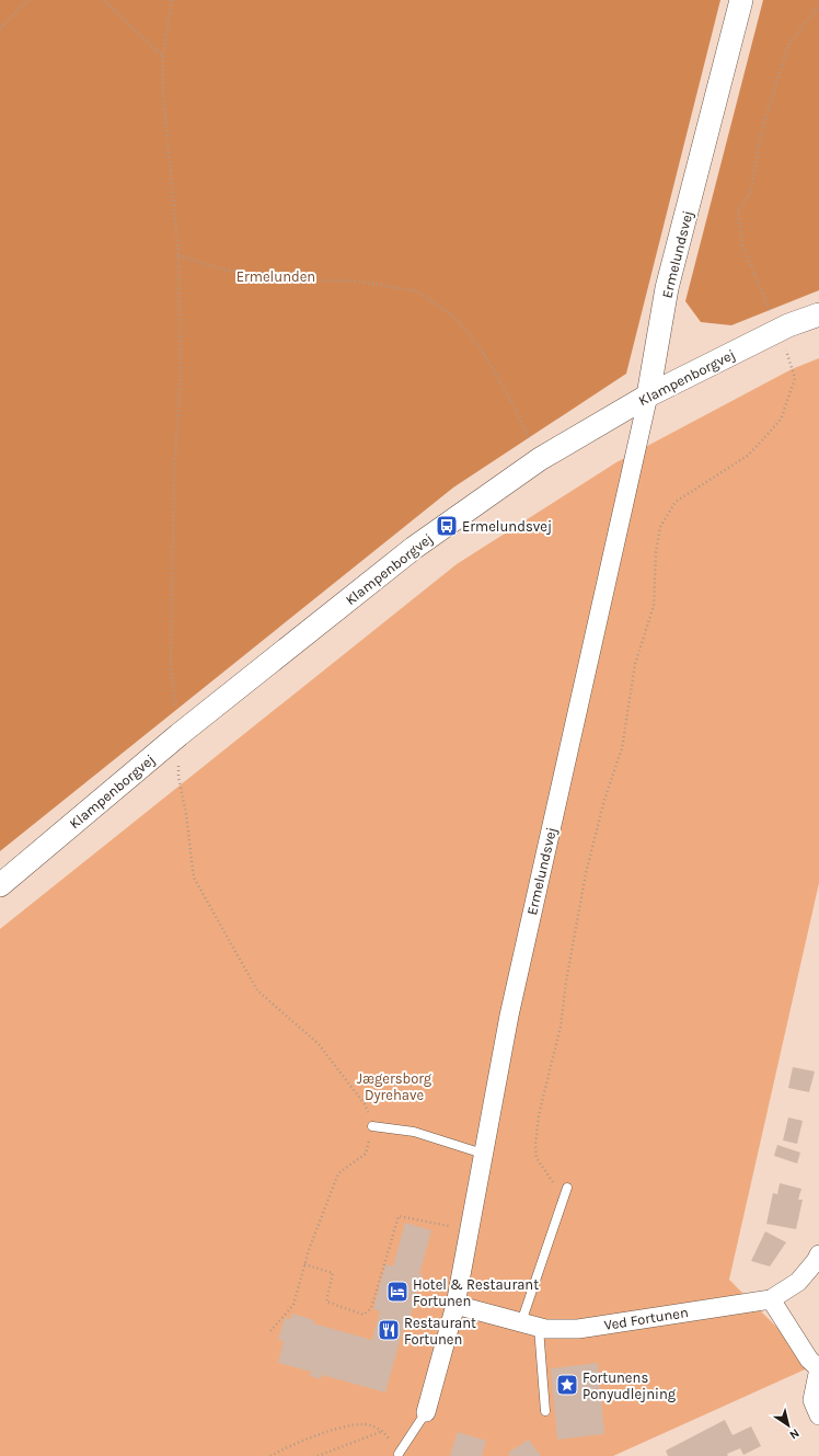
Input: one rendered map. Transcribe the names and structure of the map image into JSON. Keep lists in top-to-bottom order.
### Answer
{
  "streets": {
    "street": ["Ermelundsvej", "Klampenborgvej", "Ved Fortunen"]
  },
  "crossings": [
    ["Ermelundsvej", "Klampenborgvej"]
  ],
  "parks": ["Ermelunden", "Jægersborg Dyrehave"],
  "places": {
    "bus stop": ["Ermelundsvej"],
    "hotel": ["Hotel & Restaurant Fortunen"],
    "restaurant": ["Restaurant Fortunen"],
    "place": ["Fortunens Ponyudlejning"]
  },
  "north": "bottom right"
}
